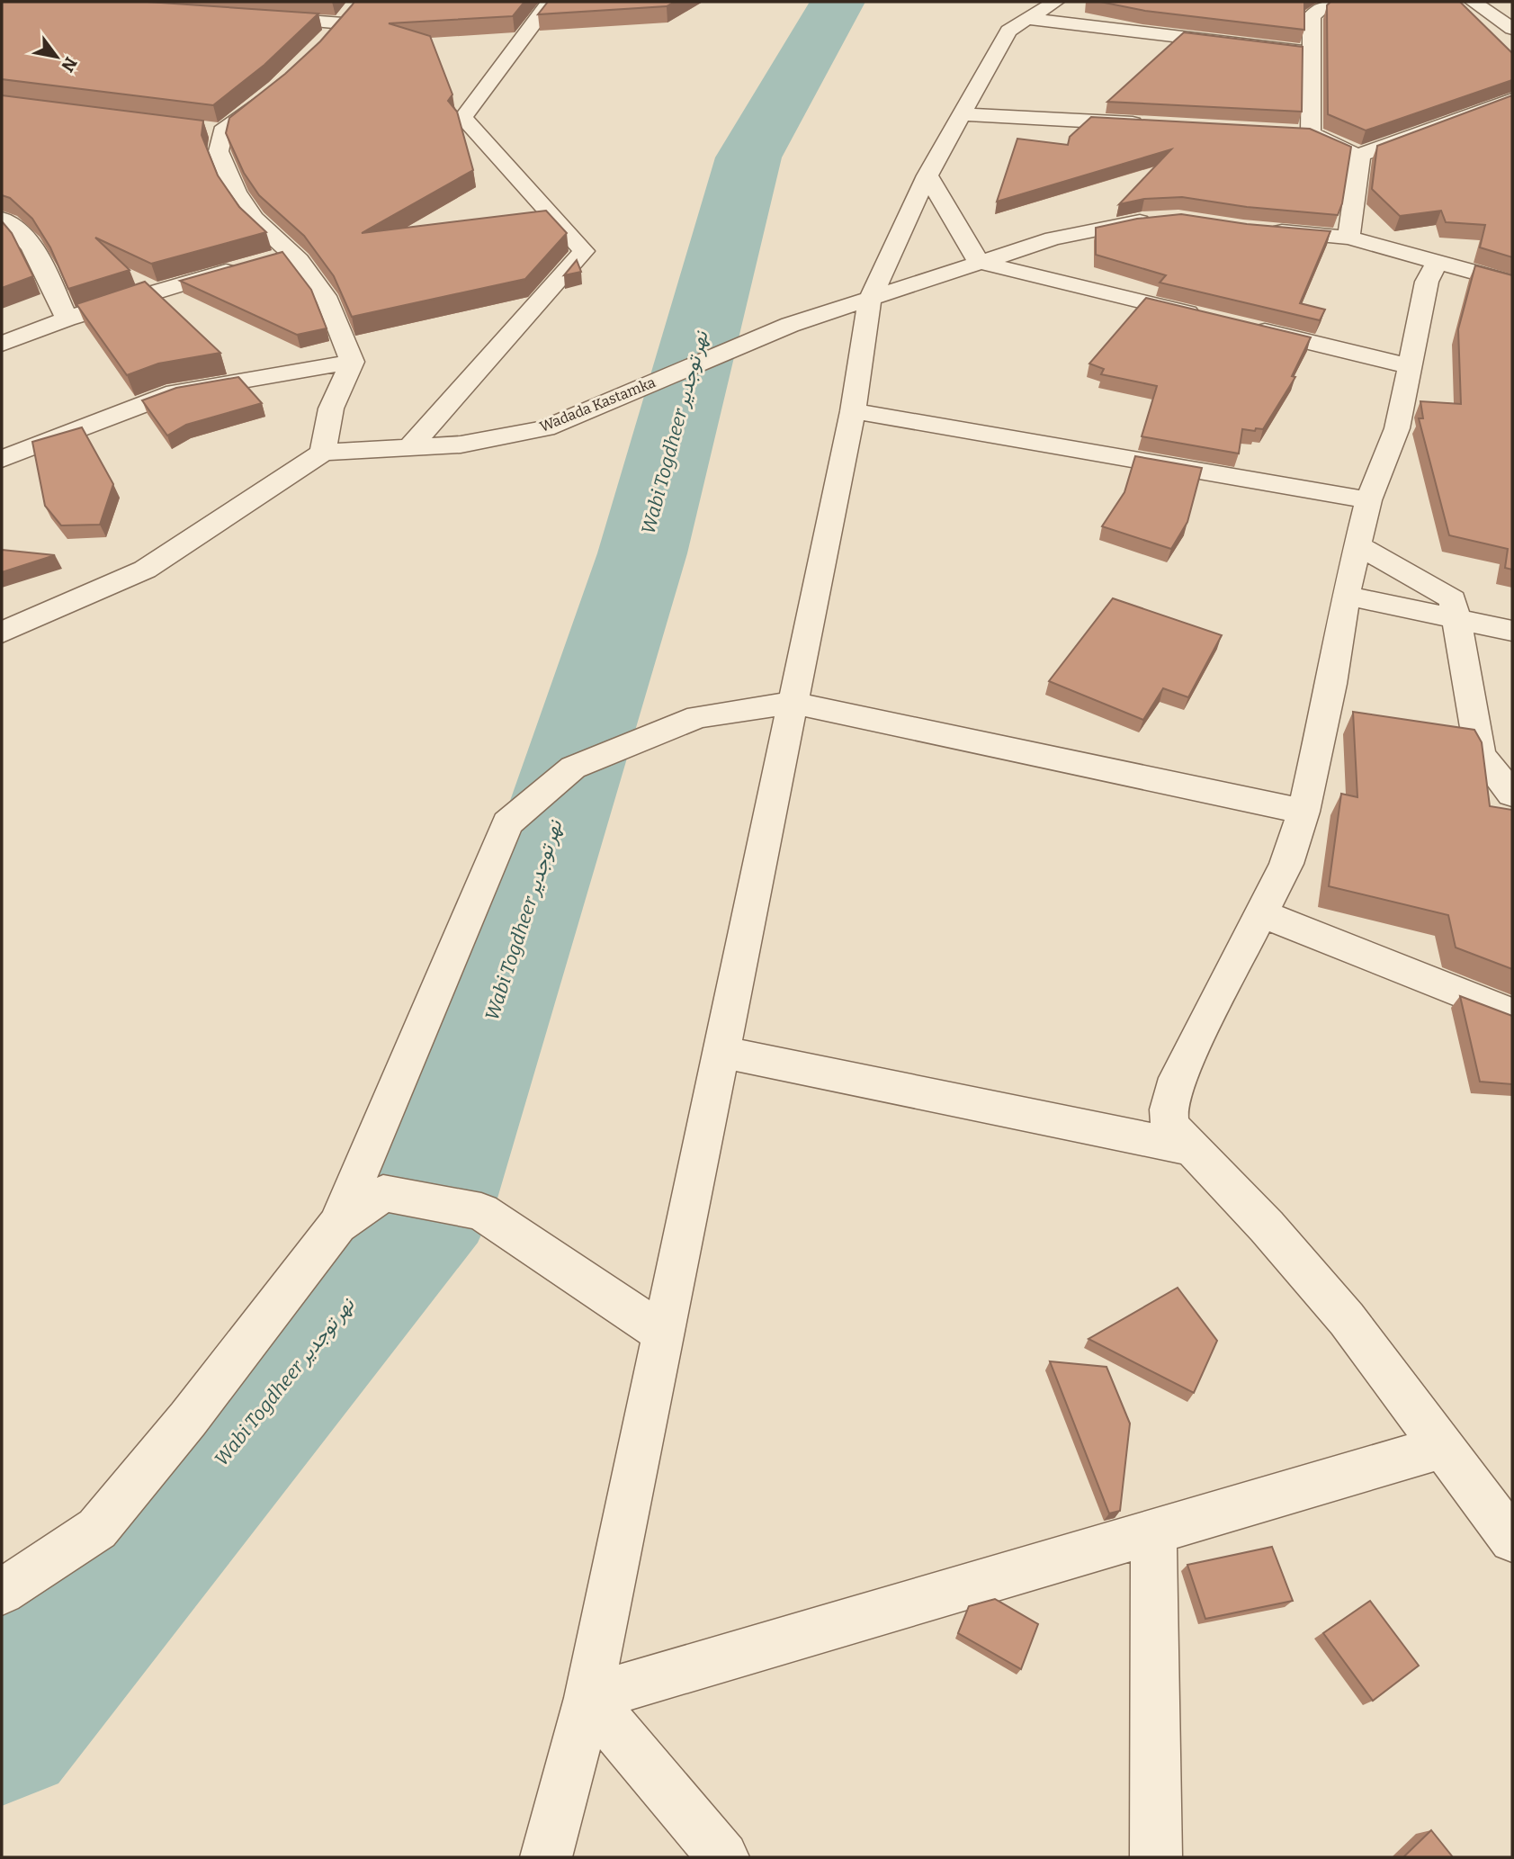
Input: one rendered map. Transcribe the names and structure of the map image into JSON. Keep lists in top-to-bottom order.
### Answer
{
  "streets": {
    "street": ["Wadada Kastamka"]
  },
  "water": ["Wabi Togdheer نهر توجدير"],
  "north": "bottom right"
}
